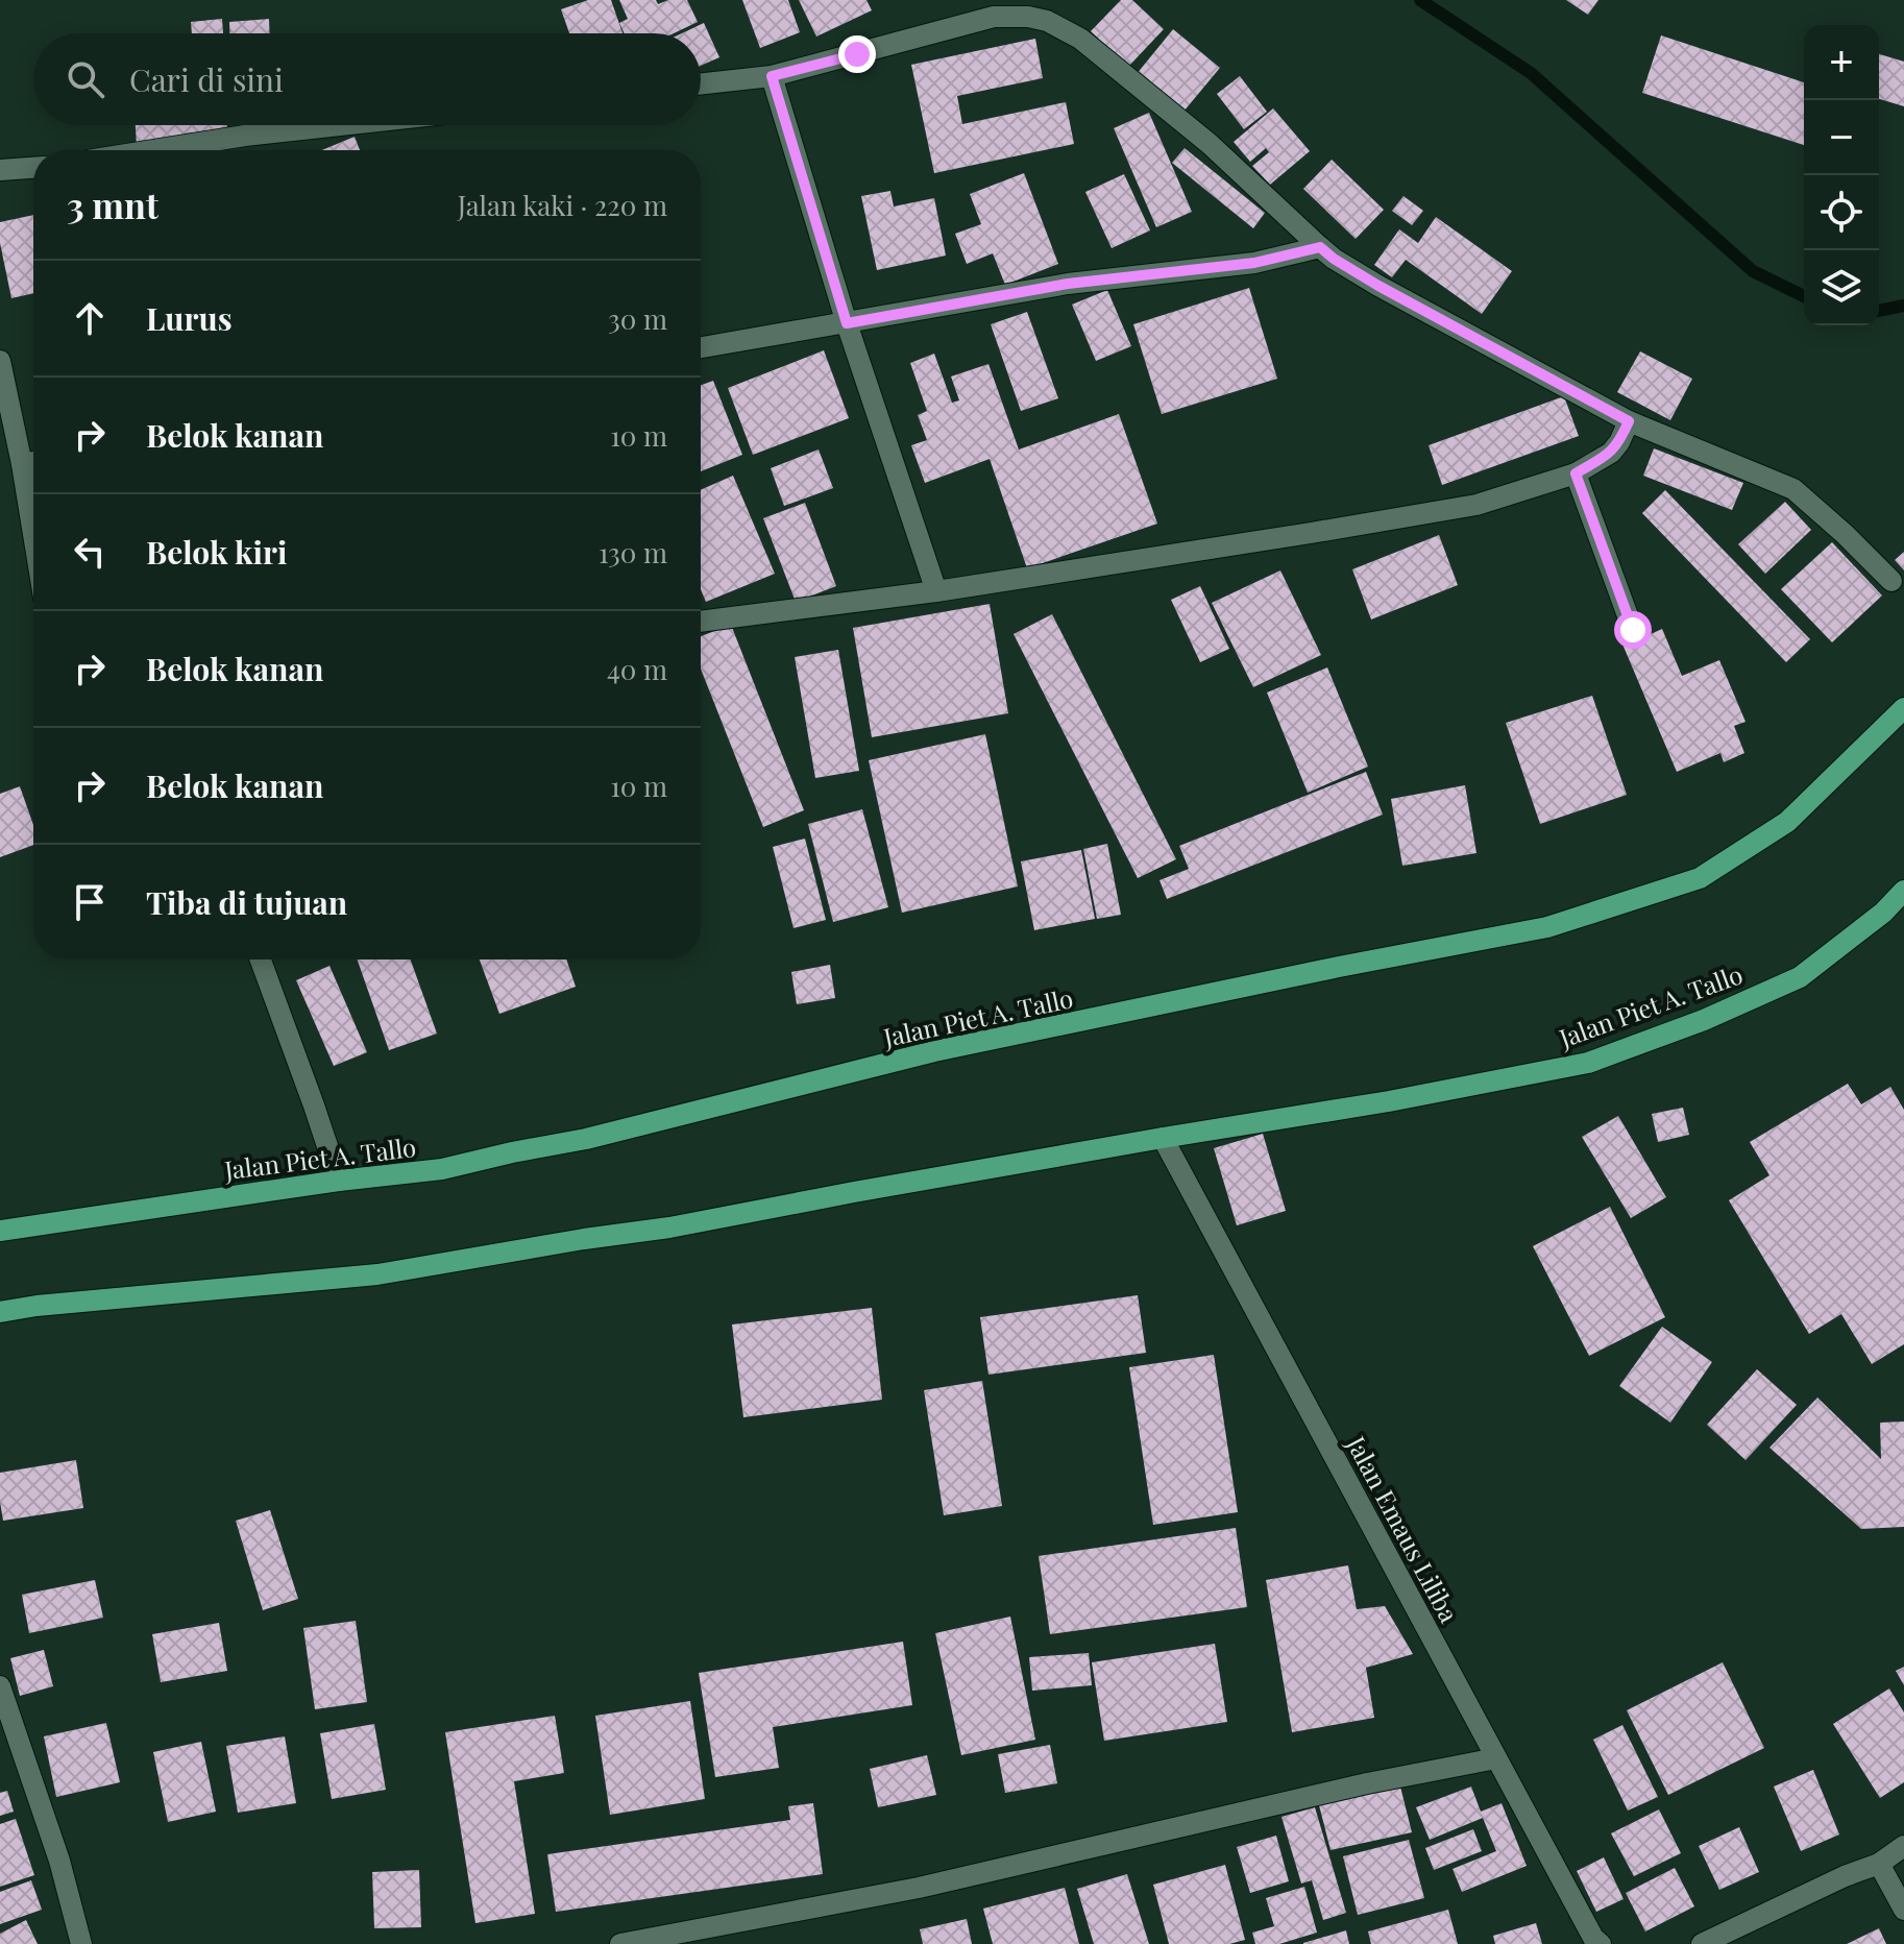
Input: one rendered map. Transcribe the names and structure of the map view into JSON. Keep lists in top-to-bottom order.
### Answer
{
  "streets": {
    "main road": ["Jalan Piet A. Tallo"],
    "street": ["Jalan Emaus Liliba"]
  },
  "crossings": [
    ["Jalan Piet A. Tallo", "Jalan Emaus Liliba"]
  ],
  "page": {
    "map_buttons": ["+", "−"],
    "search": "Cari di sini",
    "heading": ["3 mnt", "Jalan kaki · 220 m"],
    "list": [
      ["Lurus", "30 m"],
      ["Belok kanan", "10 m"],
      ["Belok kiri", "130 m"],
      ["Belok kanan", "40 m"],
      ["Belok kanan", "10 m"],
      "Tiba di tujuan"
    ]
  }
}
